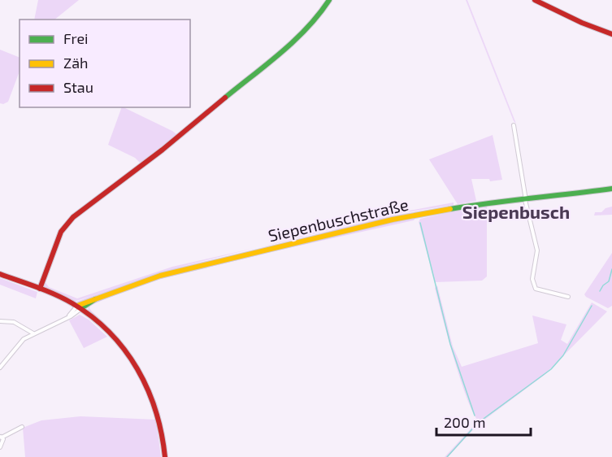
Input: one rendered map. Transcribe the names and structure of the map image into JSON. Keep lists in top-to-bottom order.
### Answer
{
  "streets": {
    "street": ["Siepenbuschstraße"]
  },
  "districts": ["Siepenbusch"],
  "legend": ["Frei", "Zäh", "Stau"],
  "scale_bar": "200 m"
}
